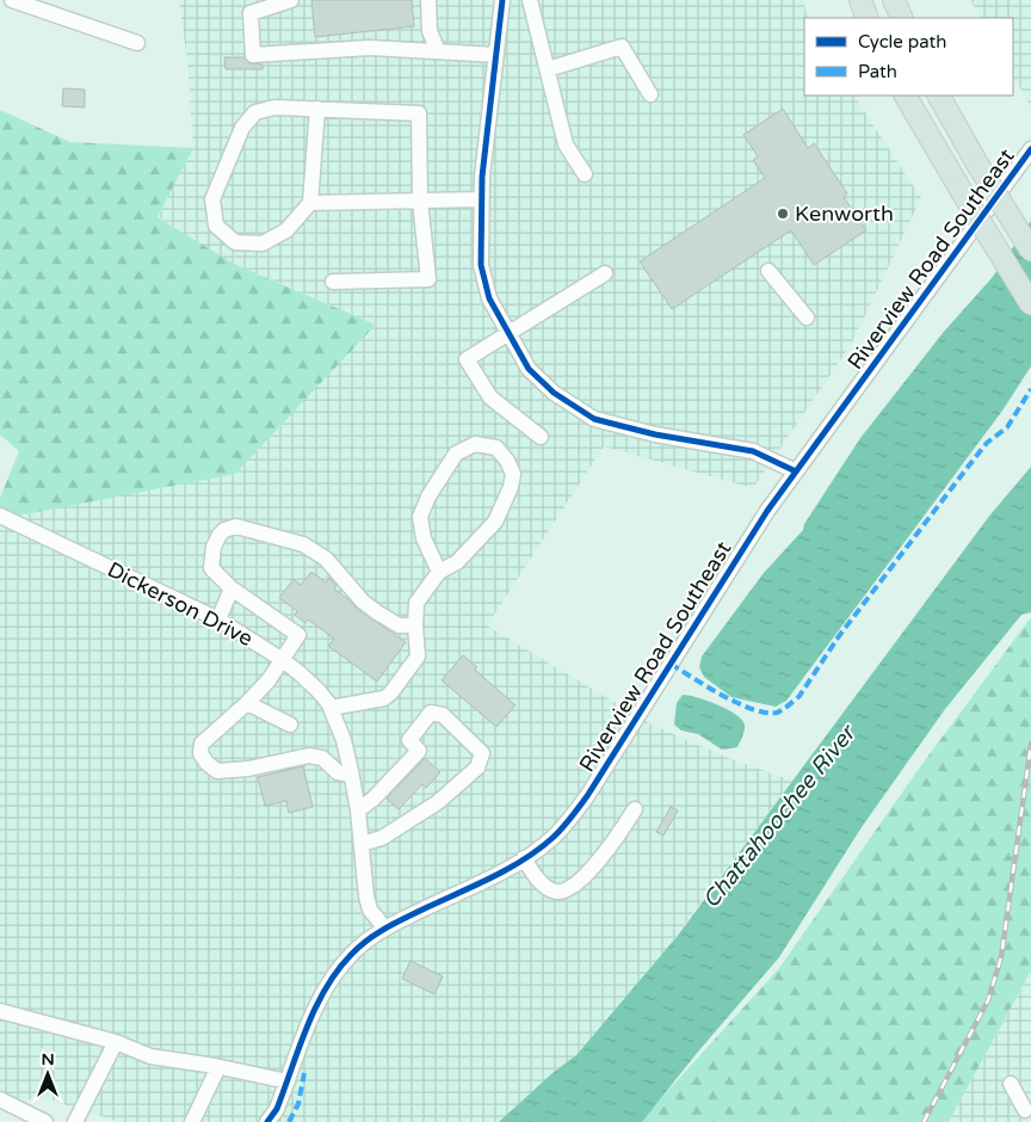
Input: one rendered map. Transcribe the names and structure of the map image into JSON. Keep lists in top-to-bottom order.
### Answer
{
  "streets": {
    "street": ["Riverview Road Southeast", "Dickerson Drive"]
  },
  "crossings": [
    ["Riverview Road Southeast", "Dickerson Drive"]
  ],
  "water": ["Chattahoochee River"],
  "places": ["Kenworth"],
  "legend": ["Cycle path", "Path"],
  "north": "top"
}
